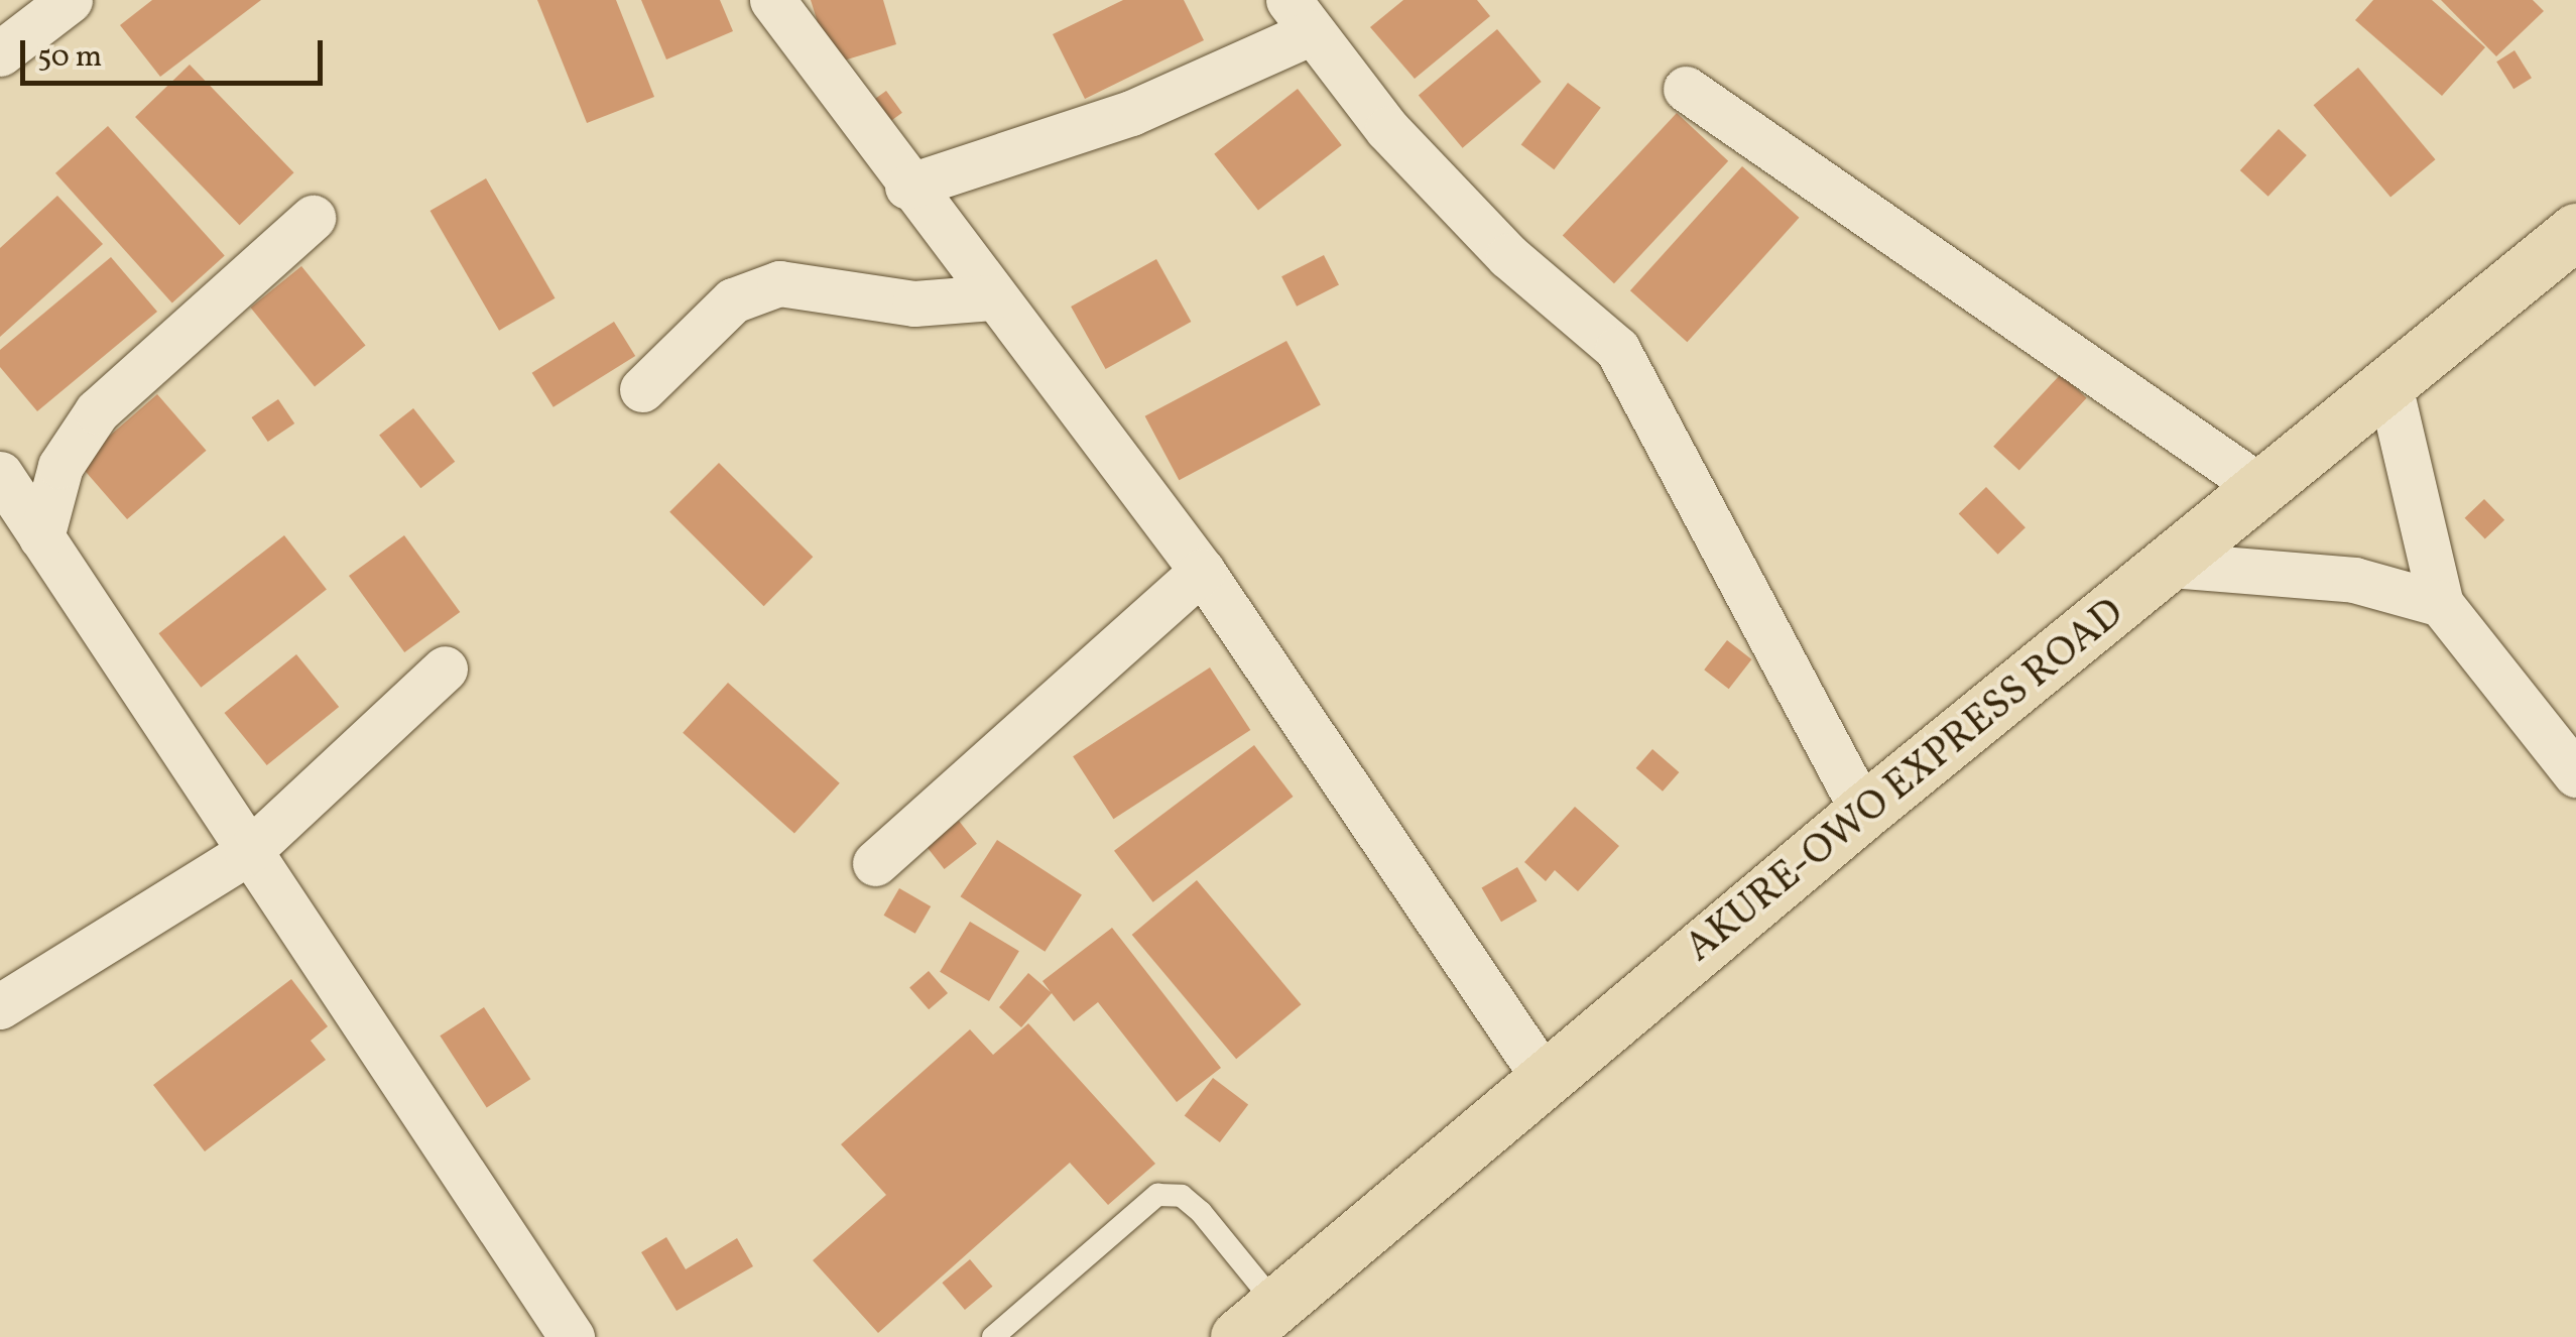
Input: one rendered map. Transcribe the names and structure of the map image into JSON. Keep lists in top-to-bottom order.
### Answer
{
  "streets": {
    "highway": ["AKURE-OWO EXPRESS ROAD"]
  },
  "scale_bar": "50 m"
}
